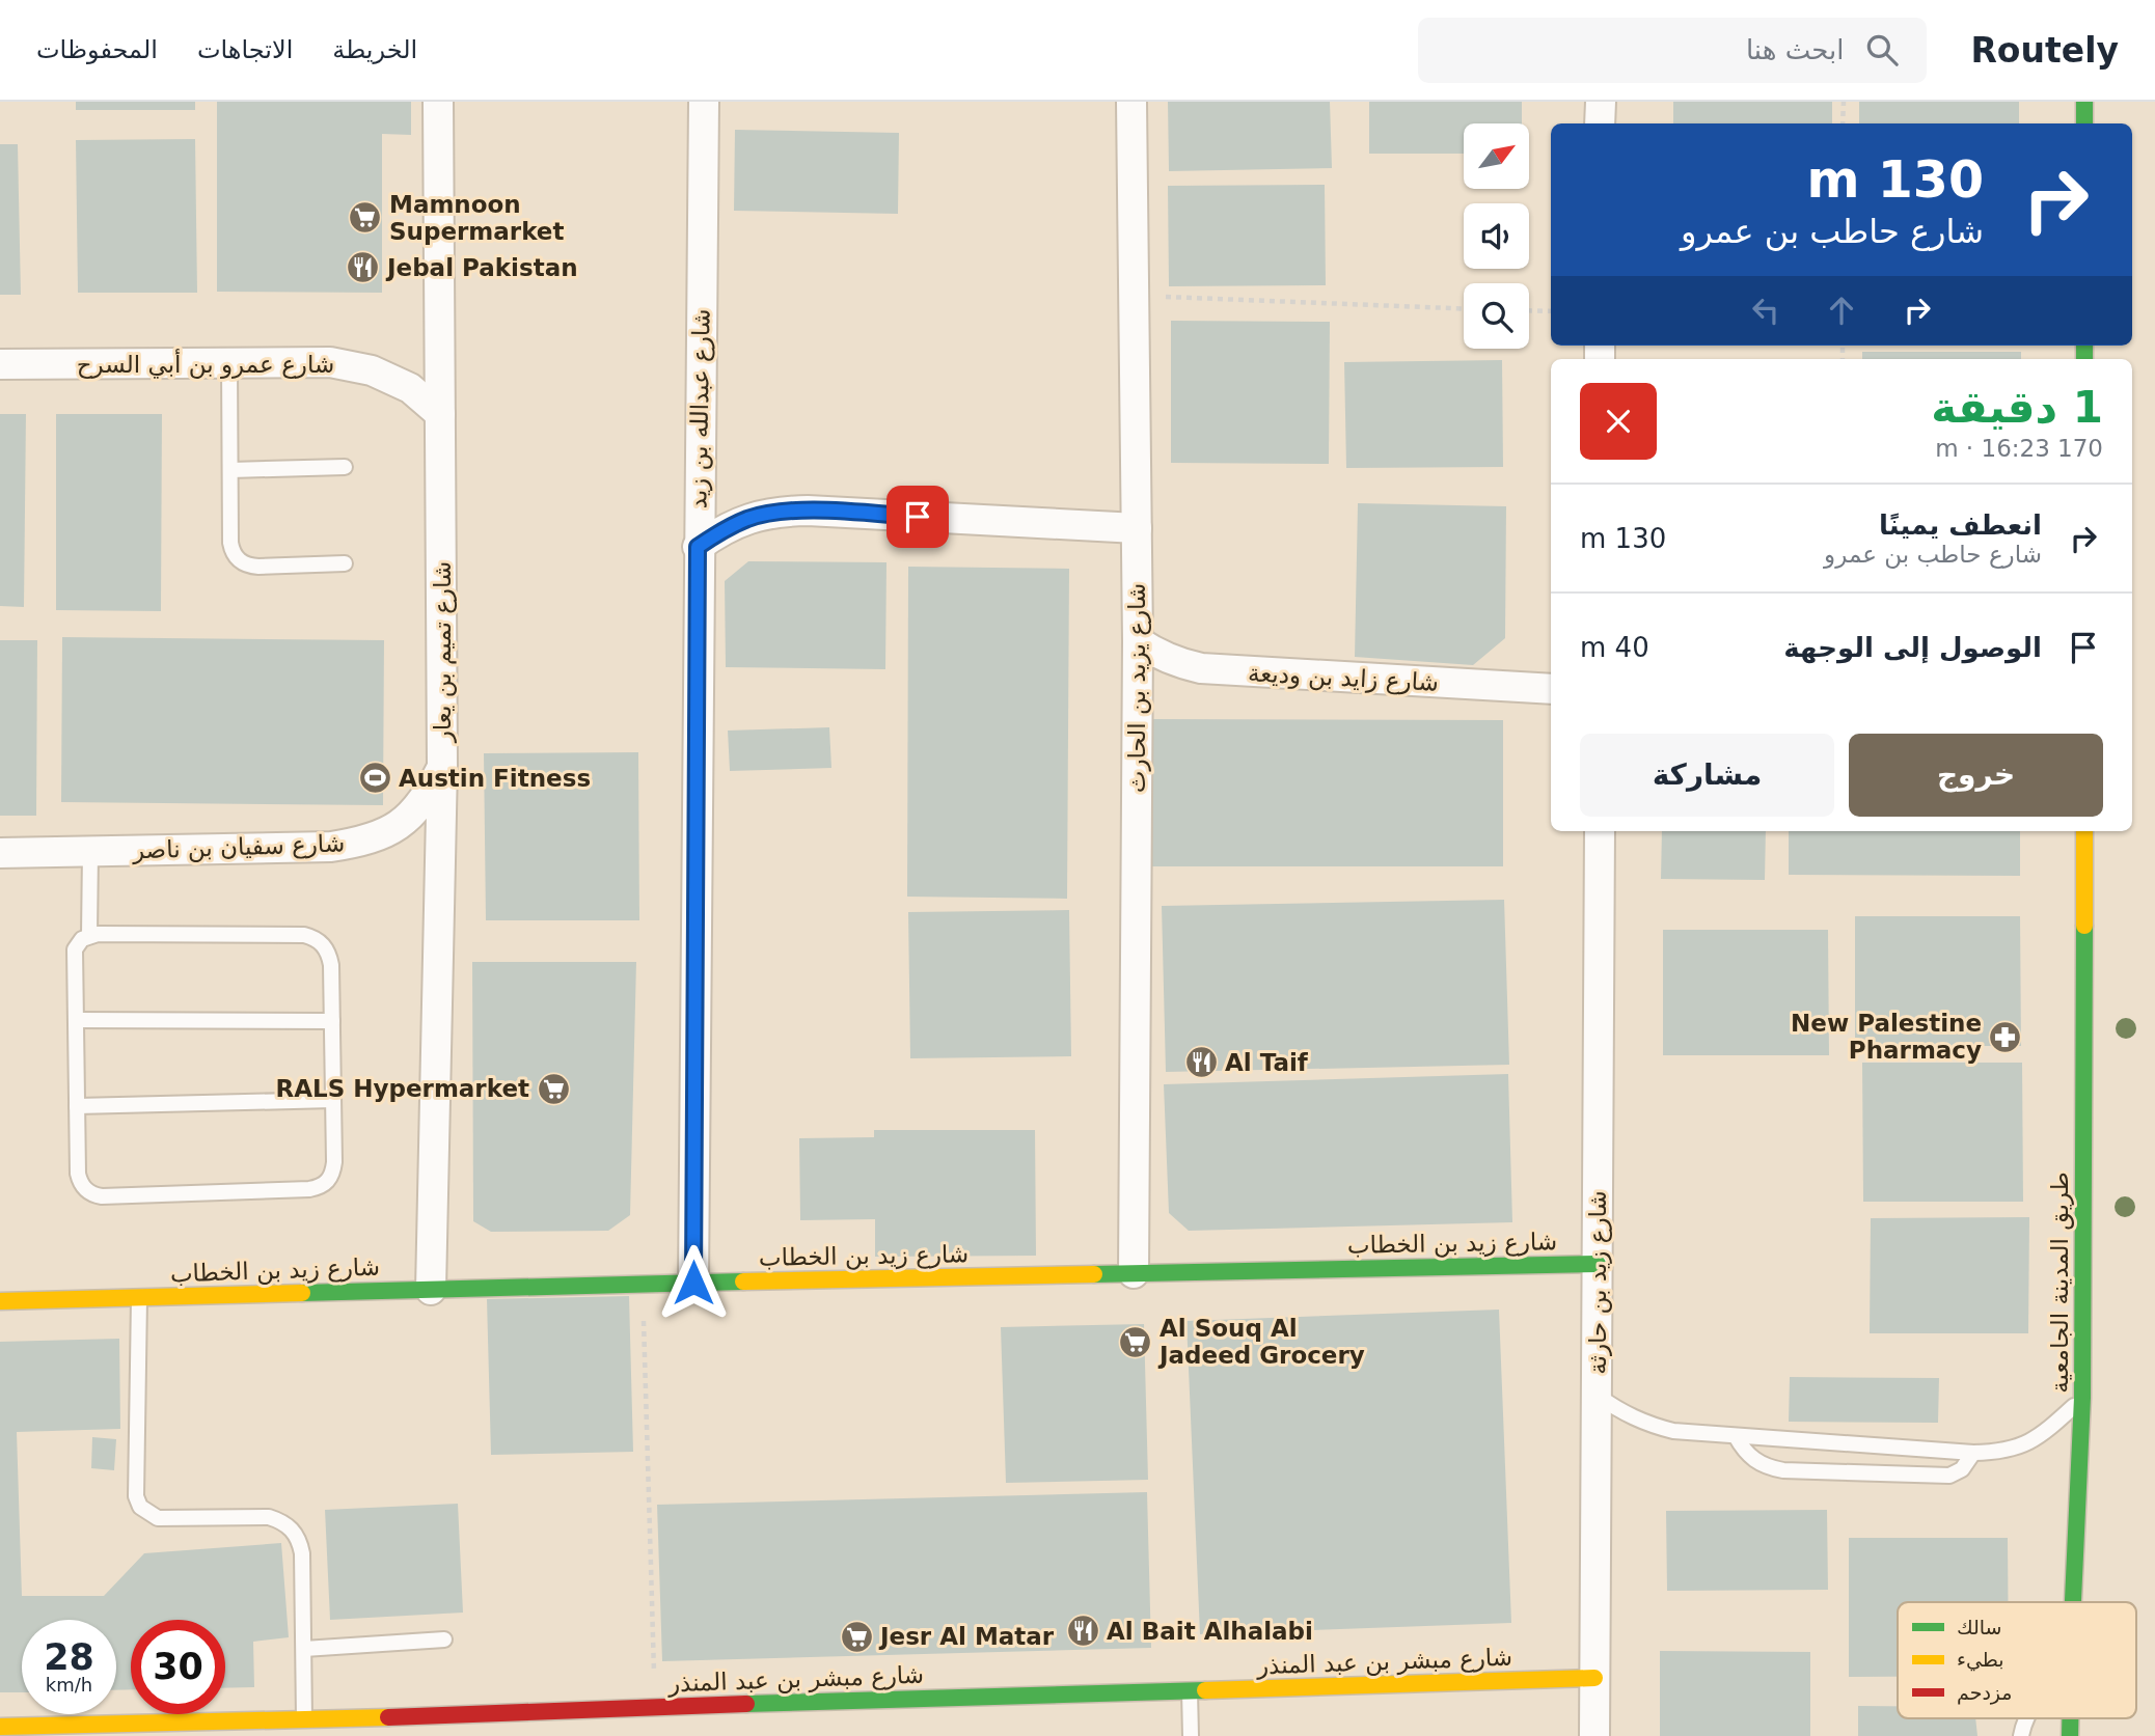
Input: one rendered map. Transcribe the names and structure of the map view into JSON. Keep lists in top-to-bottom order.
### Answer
{
  "streets": {
    "street": [
      "شارع عمرو بن أبي السرح",
      "شارع عبدالله بن زيد",
      "شارع تميم بن يعار",
      "شارع زايد بن وديعة",
      "شارع يزيد بن الحارث",
      "شارع سفيان بن ناصر",
      "شارع زيد بن الخطاب",
      "شارع زيد بن حارثة",
      "طريق المدينة الجامعية",
      "شارع مبشر بن عبد المنذر"
    ]
  },
  "crossings": [
    ["شارع عمرو بن أبي السرح", "شارع تميم بن يعار"],
    ["شارع عبدالله بن زيد", "شارع زيد بن الخطاب"],
    ["شارع تميم بن يعار", "شارع سفيان بن ناصر"],
    ["شارع تميم بن يعار", "شارع زيد بن الخطاب"],
    ["شارع زايد بن وديعة", "شارع يزيد بن الحارث"],
    ["شارع يزيد بن الحارث", "شارع زيد بن الخطاب"],
    ["شارع زيد بن الخطاب", "شارع زيد بن حارثة"],
    ["شارع زيد بن حارثة", "شارع مبشر بن عبد المنذر"]
  ],
  "places": {
    "supermarket": [
      "Mamnoon Supermarket",
      "RALS Hypermarket",
      "Al Souq Al Jadeed Grocery",
      "Jesr Al Matar"
    ],
    "restaurant": ["Jebal Pakistan", "Al Taif", "Al Bait Alhalabi"],
    "sports": ["Austin Fitness"],
    "pharmacy": ["New Palestine Pharmacy"]
  },
  "legend": ["سالك", "بطيء", "مزدحم"],
  "north": "top right",
  "page": {
    "header": "Routely",
    "search": "ابحث هنا",
    "nav": ["الخريطة", "الاتجاهات", "المحفوظات"],
    "turn": ["130 m", "شارع حاطب بن عمرو"],
    "heading": ["1 دقيقة", "170 m · 16:23"],
    "list": [
      {
        "name": "انعطف يمينًا",
        "note": "شارع حاطب بن عمرو",
        "value": "130 m"
      },
      {
        "name": "الوصول إلى الوجهة",
        "value": "40 m"
      }
    ],
    "buttons": ["خروج", "مشاركة"],
    "speed": "28 km/h",
    "limit": "30"
  }
}
